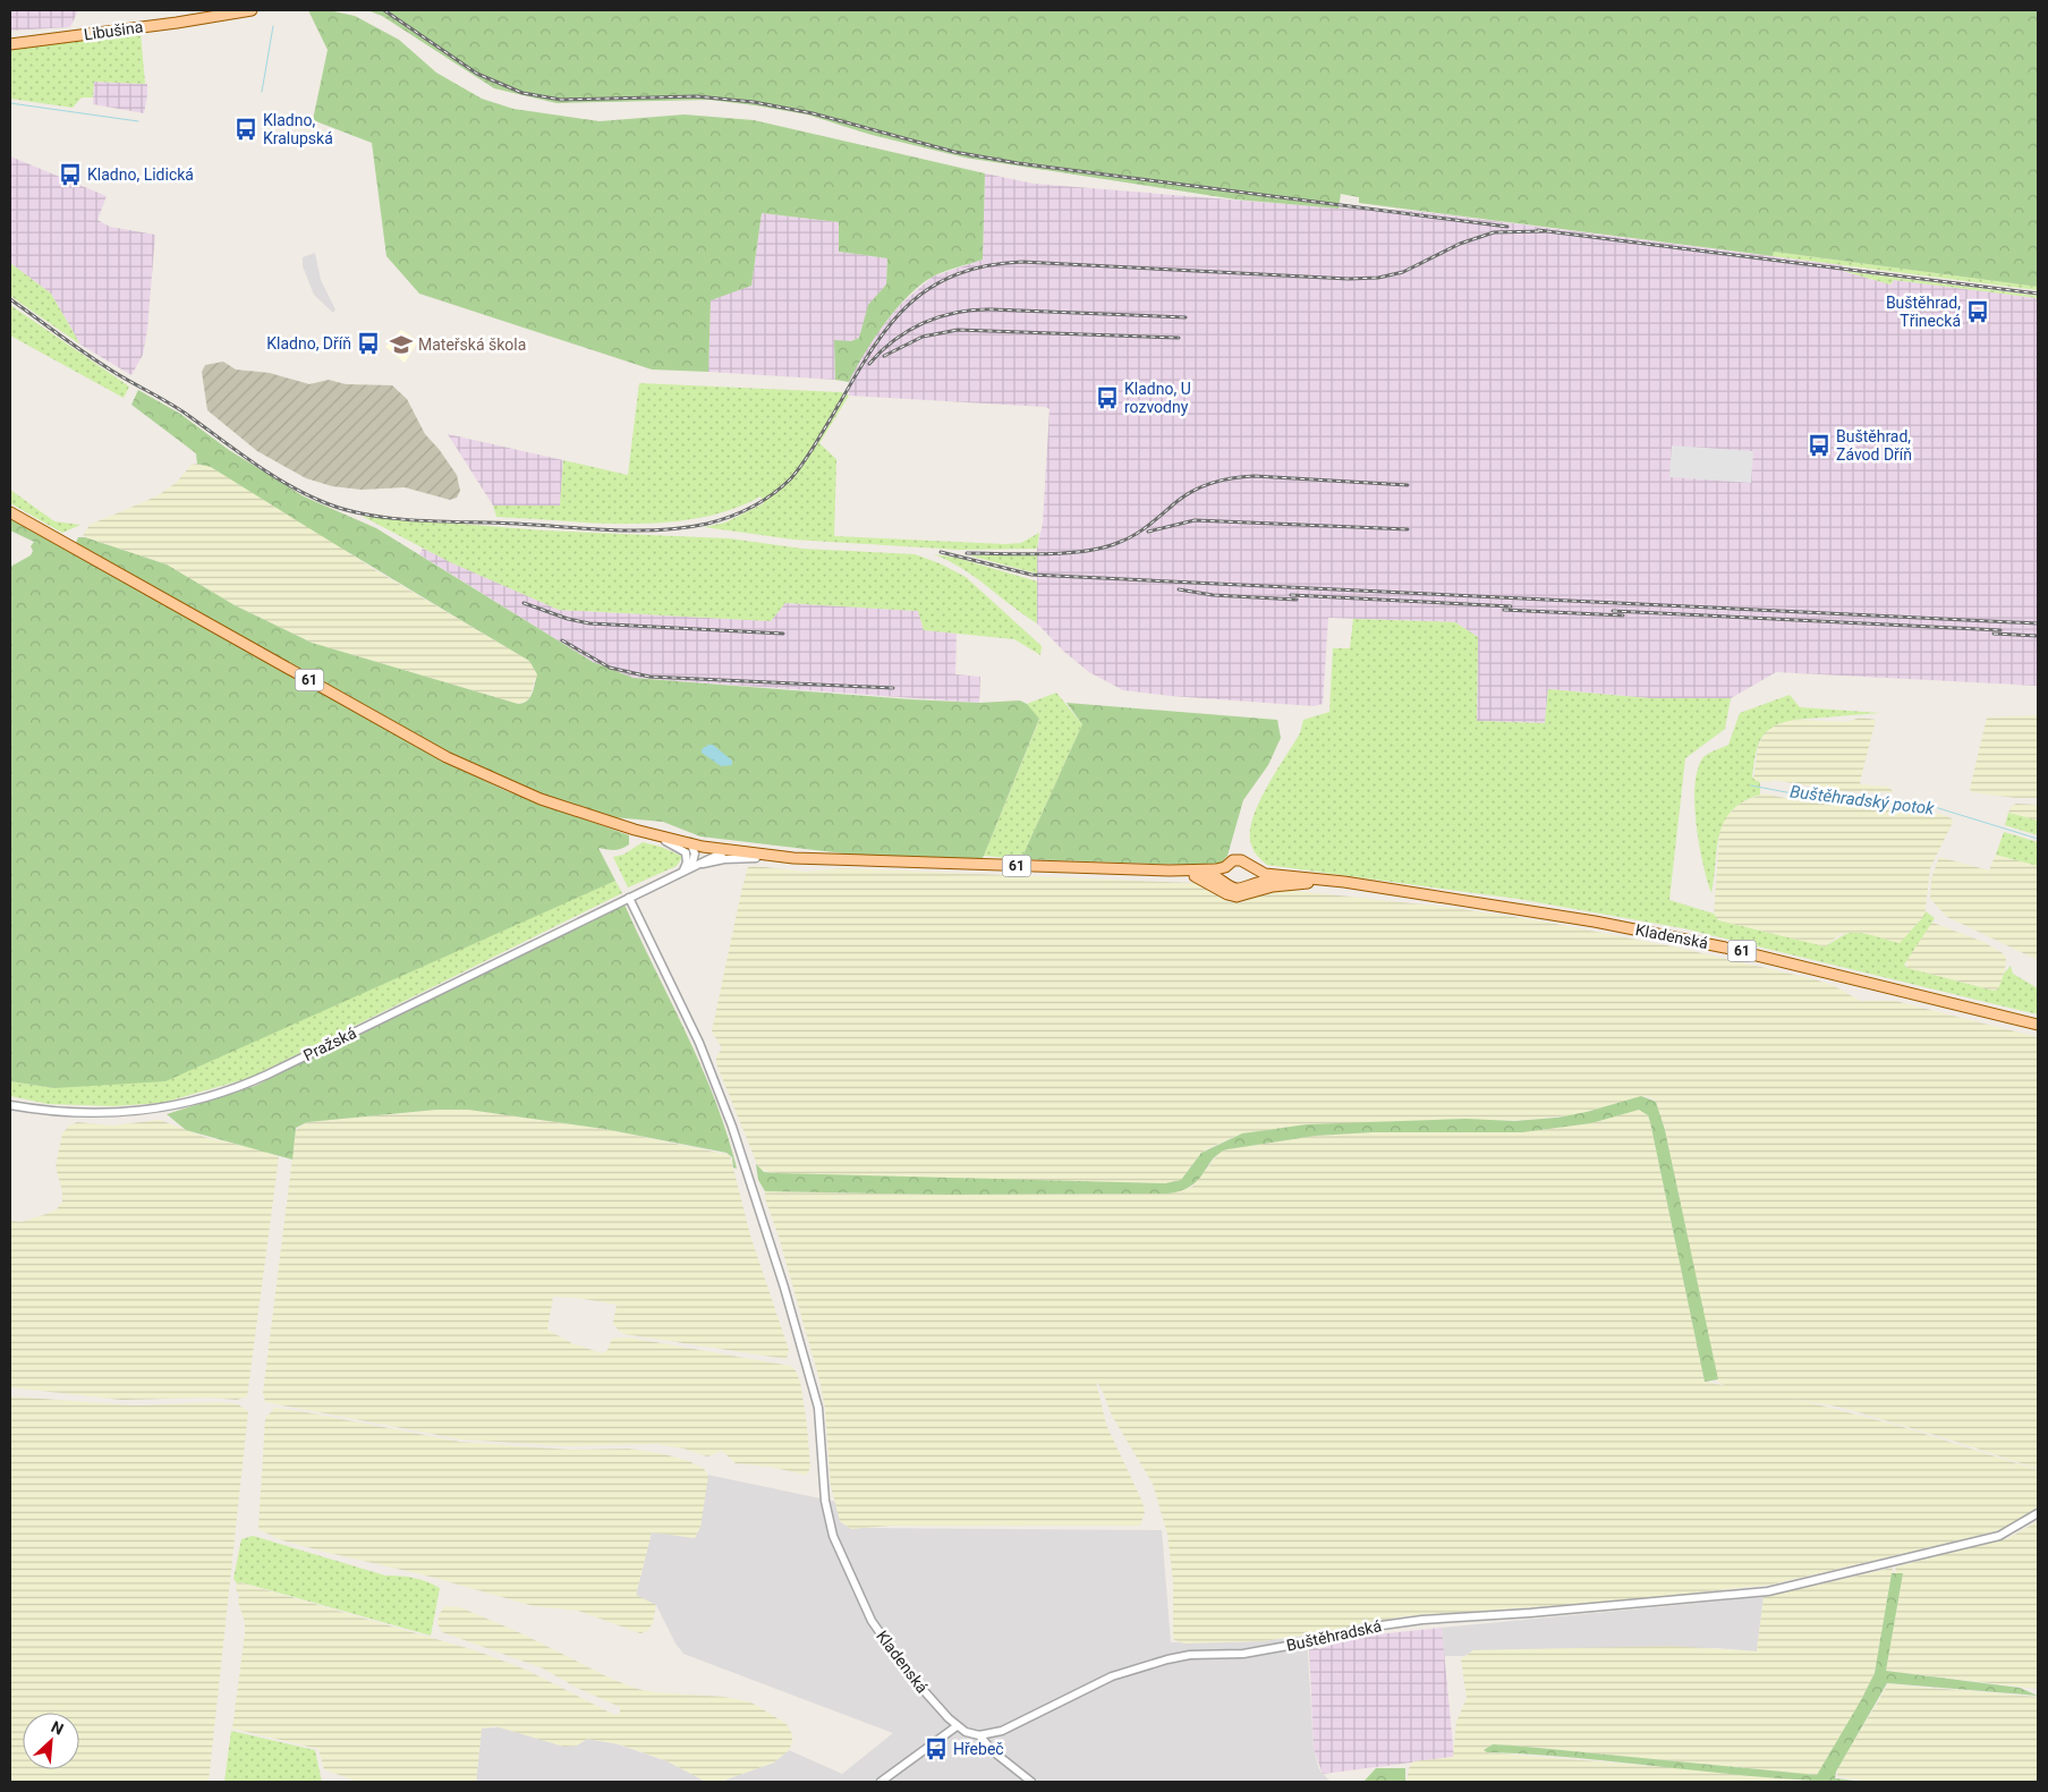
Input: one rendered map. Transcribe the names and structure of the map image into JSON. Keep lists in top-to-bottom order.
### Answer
{
  "streets": {
    "main road": ["Libušina", "61", "Kladenská"],
    "street": ["Pražská", "Buštěhradská"]
  },
  "crossings": [
    ["61", "Kladenská"],
    ["Kladenská", "Pražská"],
    ["Kladenská", "Buštěhradská"]
  ],
  "water": ["Buštěhradský potok"],
  "places": {
    "bus stop": [
      "Kladno, Kralupská",
      "Kladno, Lidická",
      "Buštěhrad, Třinecká",
      "Kladno, Dříň",
      "Kladno, U rozvodny",
      "Buštěhrad, Závod Dříň",
      "Hřebeč"
    ],
    "school or university": ["Mateřská škola"]
  },
  "north": "top right"
}
